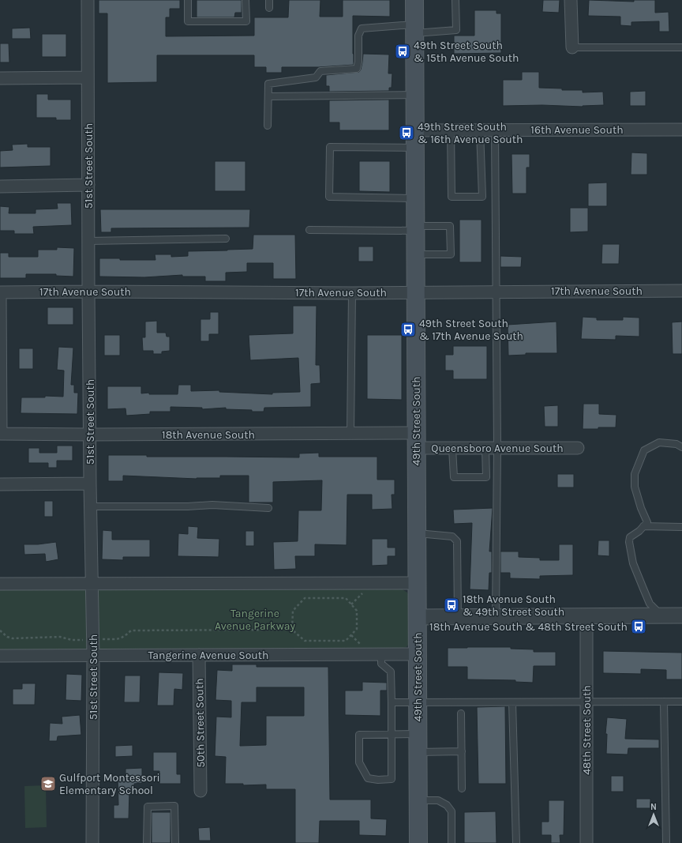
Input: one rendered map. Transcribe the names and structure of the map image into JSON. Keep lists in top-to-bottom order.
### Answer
{
  "streets": {
    "main road": ["49th Street South"],
    "street": [
      "16th Avenue South",
      "51st Street South",
      "17th Avenue South",
      "18th Avenue South",
      "Queensboro Avenue South",
      "Tangerine Avenue South",
      "50th Street South",
      "48th Street South"
    ]
  },
  "crossings": [
    ["16th Avenue South", "49th Street South"],
    ["51st Street South", "17th Avenue South"],
    ["51st Street South", "18th Avenue South"],
    ["51st Street South", "Tangerine Avenue South"],
    ["17th Avenue South", "49th Street South"],
    ["49th Street South", "18th Avenue South"],
    ["49th Street South", "Queensboro Avenue South"],
    ["49th Street South", "Tangerine Avenue South"],
    ["18th Avenue South", "Queensboro Avenue South"],
    ["Tangerine Avenue South", "50th Street South"]
  ],
  "parks": ["Tangerine Avenue Parkway"],
  "places": {
    "bus stop": [
      "49th Street South & 15th Avenue South",
      "49th Street South & 16th Avenue South",
      "49th Street South & 17th Avenue South",
      "18th Avenue South & 49th Street South",
      "18th Avenue South & 48th Street South"
    ],
    "school or university": ["Gulfport Montessori Elementary School"]
  },
  "north": "top"
}
